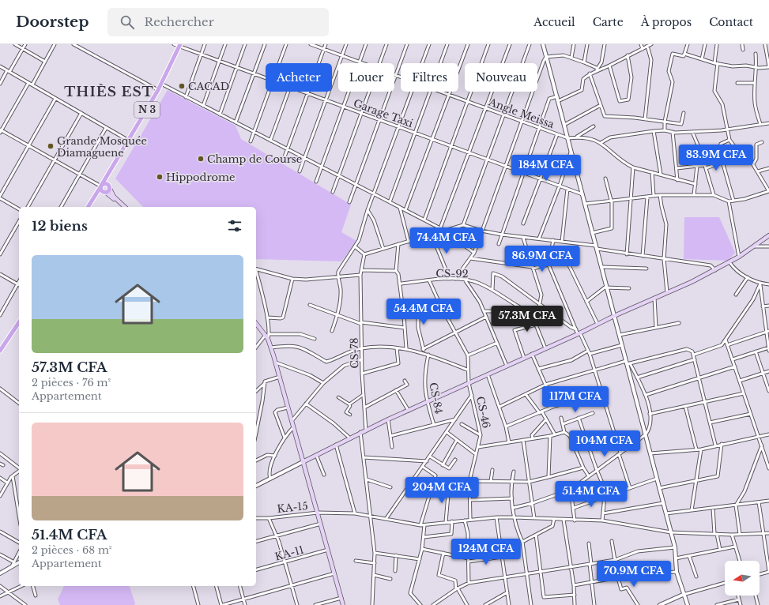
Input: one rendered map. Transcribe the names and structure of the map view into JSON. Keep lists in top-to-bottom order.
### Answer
{
  "streets": {
    "main road": ["N 3"],
    "street": [
      "Garage Taxi",
      "Angle Meissa",
      "CS-92",
      "CS-78",
      "CS-84",
      "CS-46",
      "KA-15",
      "KA-11"
    ]
  },
  "crossings": [
    ["N 3", "Garage Taxi"],
    ["CS-46", "KA-15"]
  ],
  "districts": ["THIÈS EST"],
  "places": [
    "CACAD",
    "Grande Mosquée Diamaguene",
    "Champ de Course",
    "Hippodrome"
  ],
  "north": "left",
  "page": {
    "header": "Doorstep",
    "search": "Rechercher",
    "nav": [
      "Accueil",
      "Carte",
      "À propos",
      "Contact"
    ],
    "chip": [
      "Acheter",
      "Louer",
      "Filtres",
      "Nouveau"
    ],
    "price": [
      "83.9M CFA",
      "184M CFA",
      "74.4M CFA",
      "86.9M CFA",
      "54.4M CFA",
      "57.3M CFA",
      "117M CFA",
      "104M CFA",
      "204M CFA",
      "51.4M CFA",
      "124M CFA",
      "70.9M CFA"
    ],
    "heading": "12 biens",
    "list": [
      {
        "name": "57.3M CFA",
        "note": "2 pièces · 76 m² · Appartement"
      },
      {
        "name": "51.4M CFA",
        "note": "2 pièces · 68 m² · Appartement"
      }
    ]
  }
}
